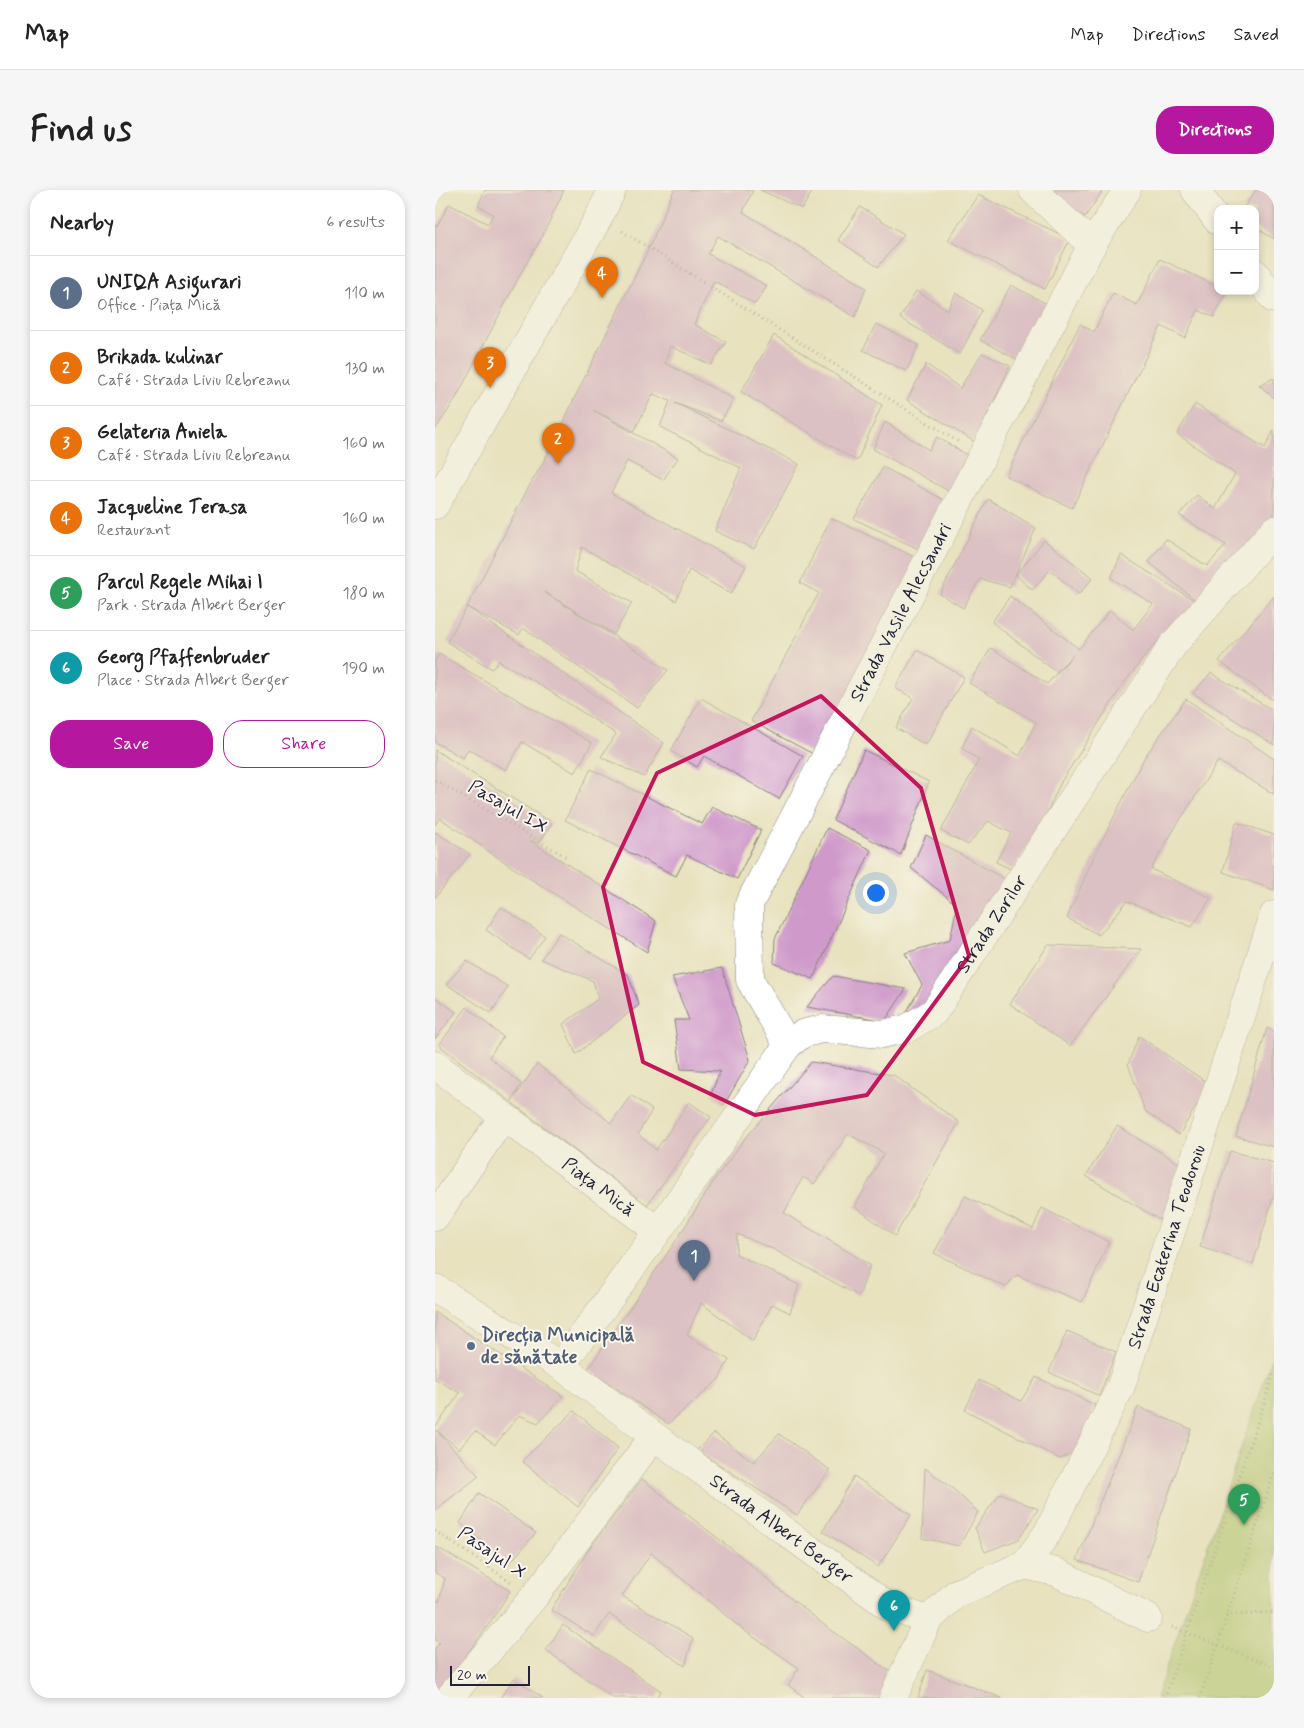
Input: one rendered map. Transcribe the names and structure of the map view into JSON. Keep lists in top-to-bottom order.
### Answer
{
  "streets": {
    "street": [
      "Strada Vasile Alecsandri",
      "Strada Zorilor",
      "Piața Mică",
      "Strada Ecaterina Teodoroiu",
      "Strada Albert Berger"
    ],
    "path": ["Pasajul IX", "Pasajul X"]
  },
  "crossings": [
    ["Strada Vasile Alecsandri", "Strada Zorilor"],
    ["Strada Zorilor", "Piața Mică"]
  ],
  "places": ["Direcția Municipală de sănătate"],
  "scale_bar": "20 m",
  "page": {
    "header": "Map",
    "nav": ["Map", "Directions", "Saved"],
    "buttons": [
      "Directions",
      ["Save", "Share"]
    ],
    "title": "Find us",
    "heading": ["Nearby", "6 results"],
    "map_buttons": ["+", "−"],
    "list": [
      {
        "mark": "1",
        "name": "UNIQA Asigurari",
        "note": "Office · Piața Mică",
        "value": "110 m"
      },
      {
        "mark": "2",
        "name": "Brikada kulinar",
        "note": "Café · Strada Liviu Rebreanu",
        "value": "130 m"
      },
      {
        "mark": "3",
        "name": "Gelateria Aniela",
        "note": "Café · Strada Liviu Rebreanu",
        "value": "160 m"
      },
      {
        "mark": "4",
        "name": "Jacqueline Terasa",
        "note": "Restaurant",
        "value": "160 m"
      },
      {
        "mark": "5",
        "name": "Parcul Regele Mihai I",
        "note": "Park · Strada Albert Berger",
        "value": "180 m"
      },
      {
        "mark": "6",
        "name": "Georg Pfaffenbruder",
        "note": "Place · Strada Albert Berger",
        "value": "190 m"
      }
    ],
    "pins": [
      "4",
      "3",
      "2",
      "1",
      "5",
      "6"
    ],
    "scale": "20 m"
  }
}
